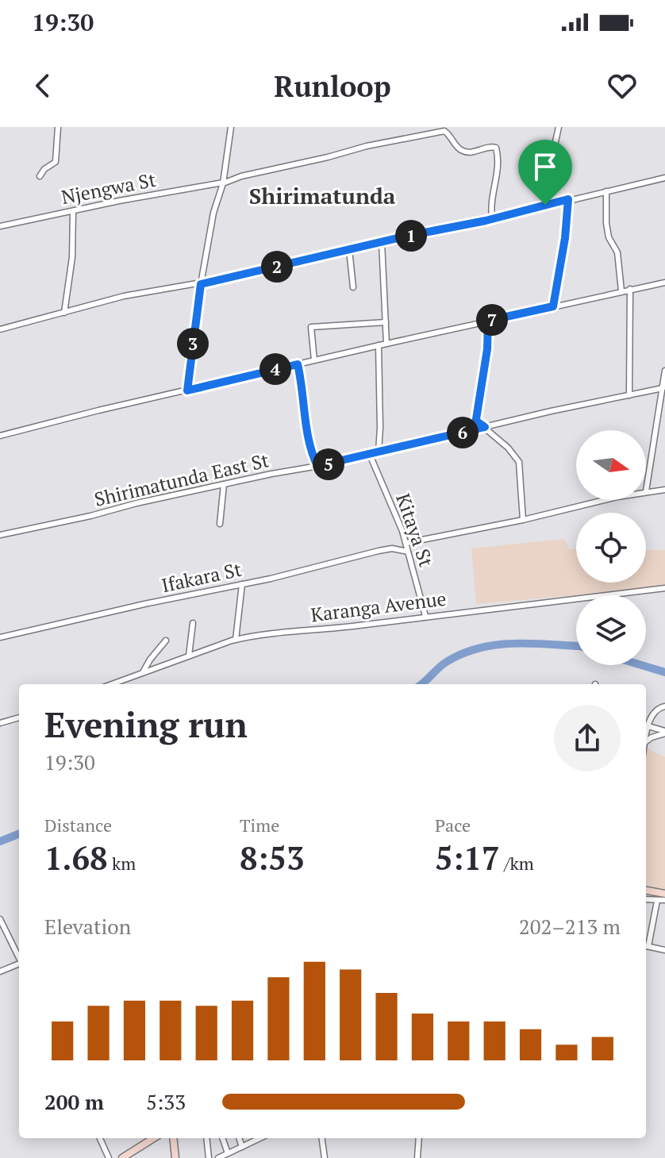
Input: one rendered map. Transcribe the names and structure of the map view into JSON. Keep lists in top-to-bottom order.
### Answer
{
  "streets": {
    "street": [
      "Njengwa St",
      "Shirimatunda East St",
      "Kitaya St",
      "Ifakara St",
      "Karanga Avenue"
    ]
  },
  "crossings": [
    ["Shirimatunda East St", "Kitaya St"],
    ["Kitaya St", "Ifakara St"],
    ["Kitaya St", "Karanga Avenue"]
  ],
  "districts": ["Shirimatunda"],
  "north": "right",
  "page": {
    "status": "19:30",
    "header": "Runloop",
    "pins": [
      "1",
      "2",
      "7",
      "3",
      "4",
      "6",
      "5"
    ],
    "heading": ["Evening run", "19:30"],
    "stats": [
      ["Distance", "1.68 km"],
      ["Time", "8:53"],
      ["Pace", "5:17 /km"]
    ],
    "chart": ["Elevation", "202–213 m"],
    "list": [
      {
        "name": "200 m",
        "note": "5:33"
      }
    ]
  }
}
